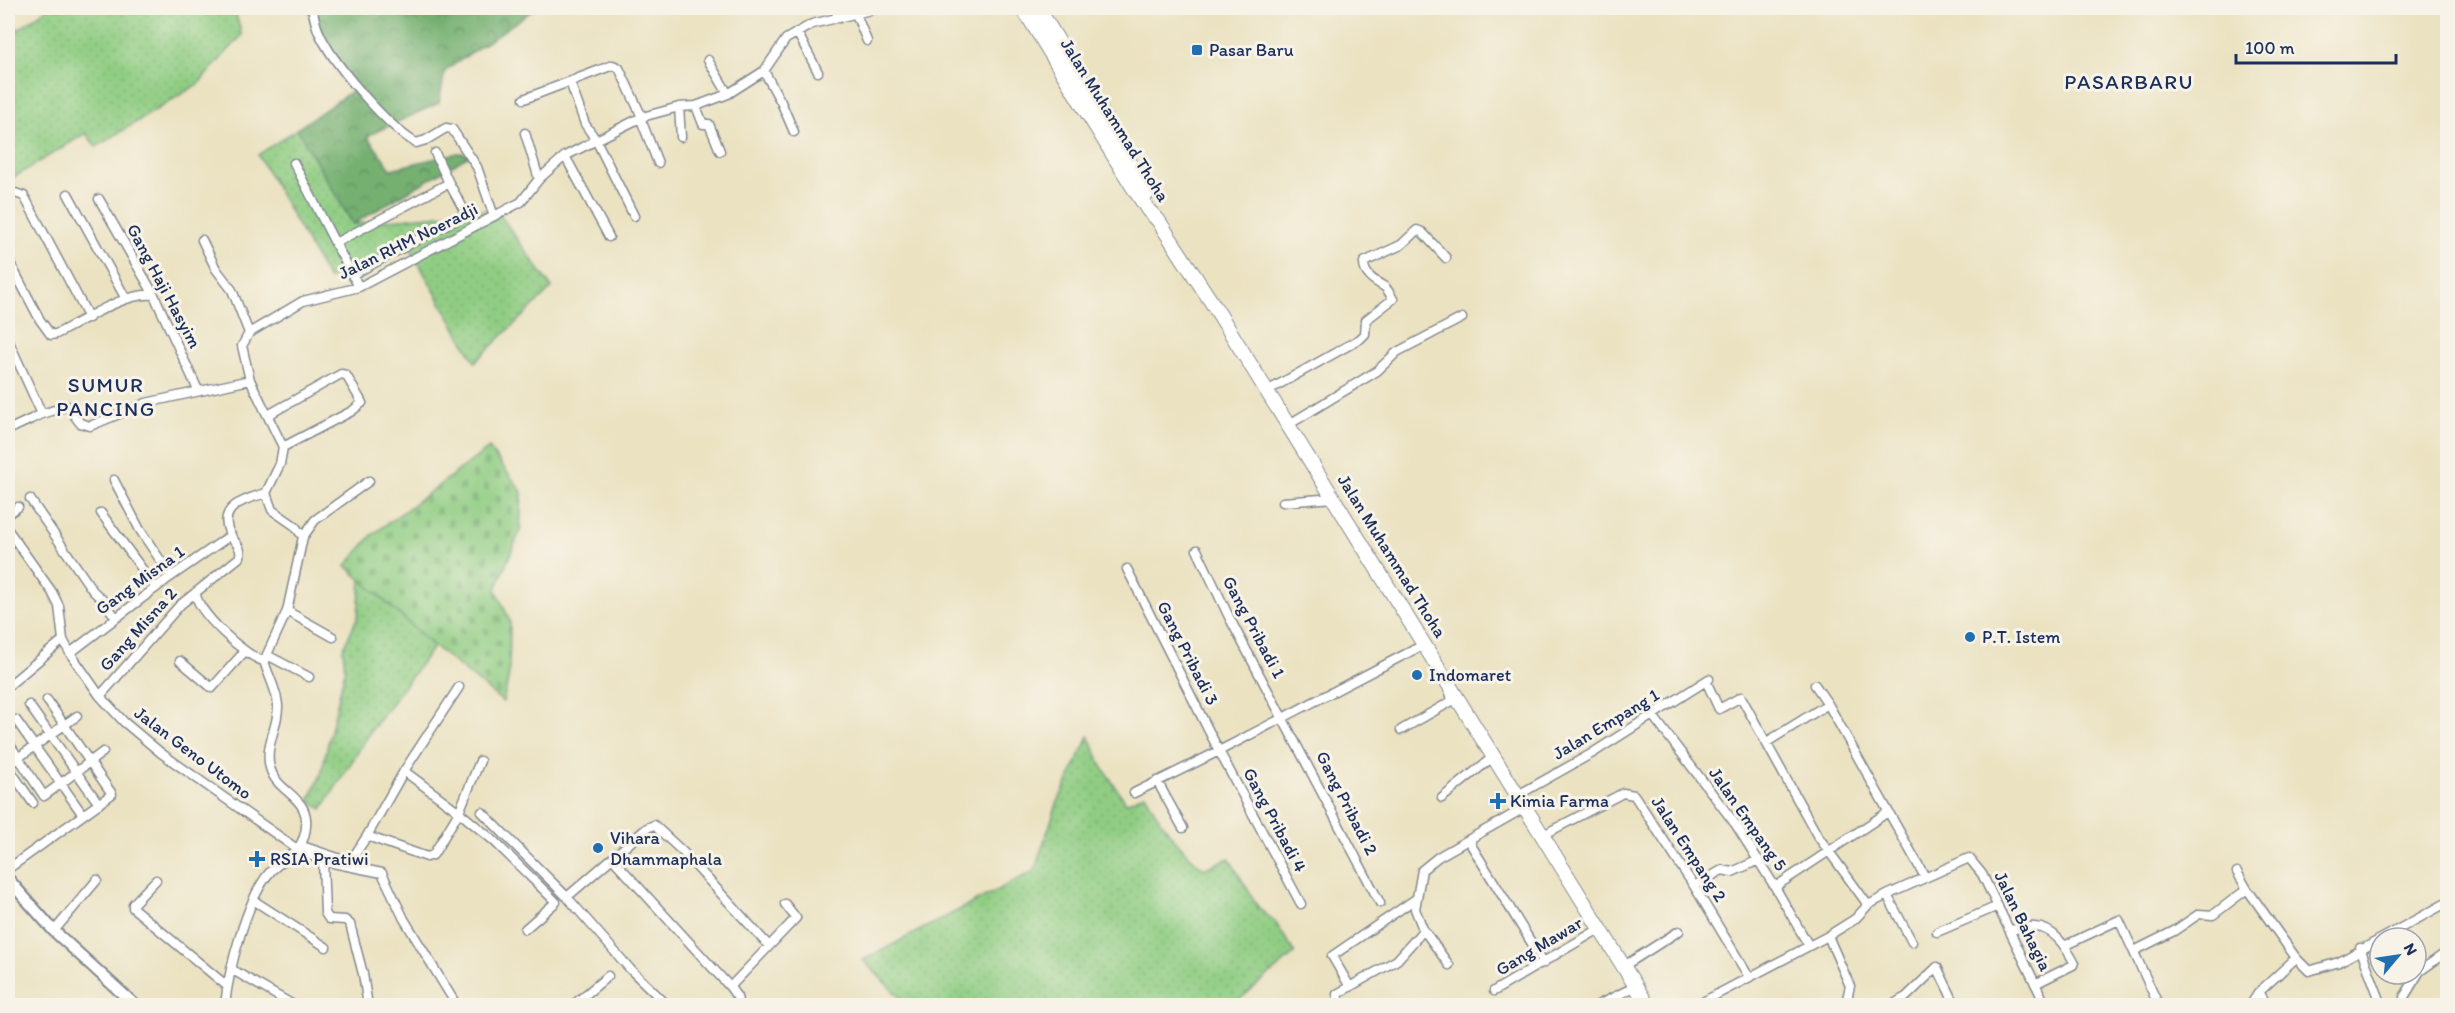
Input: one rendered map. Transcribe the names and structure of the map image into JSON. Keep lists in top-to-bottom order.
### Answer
{
  "streets": {
    "main road": ["Jalan Muhammad Thoha"],
    "street": [
      "Jalan RHM Noeradji",
      "Gang Haji Hasyim",
      "Gang Misna 1",
      "Gang Pribadi 1",
      "Gang Misna 2",
      "Gang Pribadi 3",
      "Jalan Empang 1",
      "Jalan Geno Utomo",
      "Gang Pribadi 2",
      "Jalan Empang 5",
      "Gang Pribadi 4",
      "Jalan Empang 2",
      "Jalan Bahagia",
      "Gang Mawar"
    ]
  },
  "crossings": [
    ["Jalan Muhammad Thoha", "Jalan Empang 1"],
    ["Jalan Muhammad Thoha", "Jalan Empang 2"],
    ["Jalan Muhammad Thoha", "Gang Mawar"],
    ["Gang Misna 1", "Gang Misna 2"],
    ["Gang Misna 1", "Jalan Geno Utomo"],
    ["Gang Pribadi 1", "Gang Pribadi 2"],
    ["Gang Misna 2", "Jalan Geno Utomo"],
    ["Gang Pribadi 3", "Gang Pribadi 4"],
    ["Jalan Empang 1", "Jalan Empang 5"],
    ["Jalan Empang 5", "Jalan Bahagia"],
    ["Jalan Empang 2", "Jalan Bahagia"]
  ],
  "districts": ["PASARBARU", "SUMUR PANCING"],
  "places": {
    "transit": ["Pasar Baru"],
    "other": ["P.T. Istem", "Indomaret", "Vihara Dhammaphala"],
    "health": ["Kimia Farma", "RSIA Pratiwi"]
  },
  "scale_bar": "100 m",
  "north": "top right"
}
